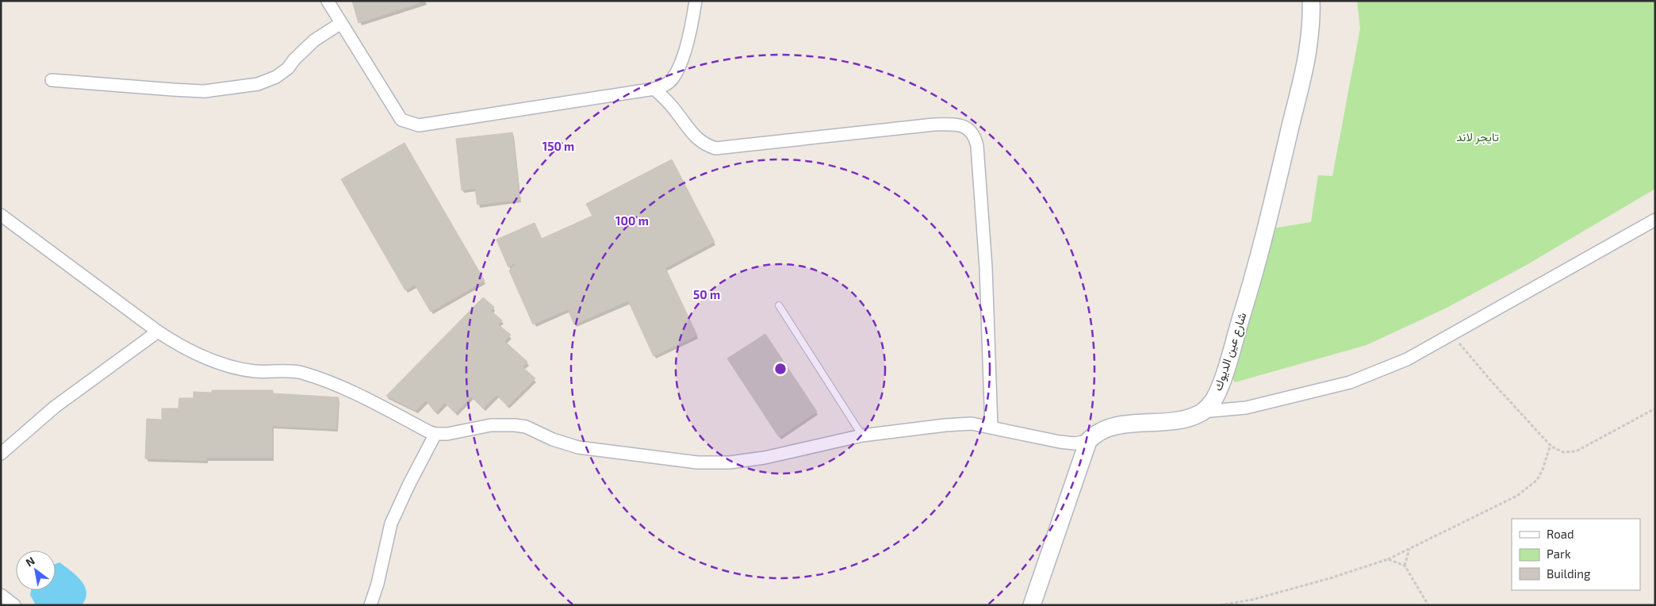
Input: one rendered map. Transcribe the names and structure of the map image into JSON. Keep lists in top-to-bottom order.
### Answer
{
  "streets": {
    "street": ["شارع عين الديوك"]
  },
  "parks": ["تايجر لاند"],
  "legend": ["Road", "Park", "Building"],
  "north": "top left",
  "rings": ["150 m", "100 m", "50 m"]
}
